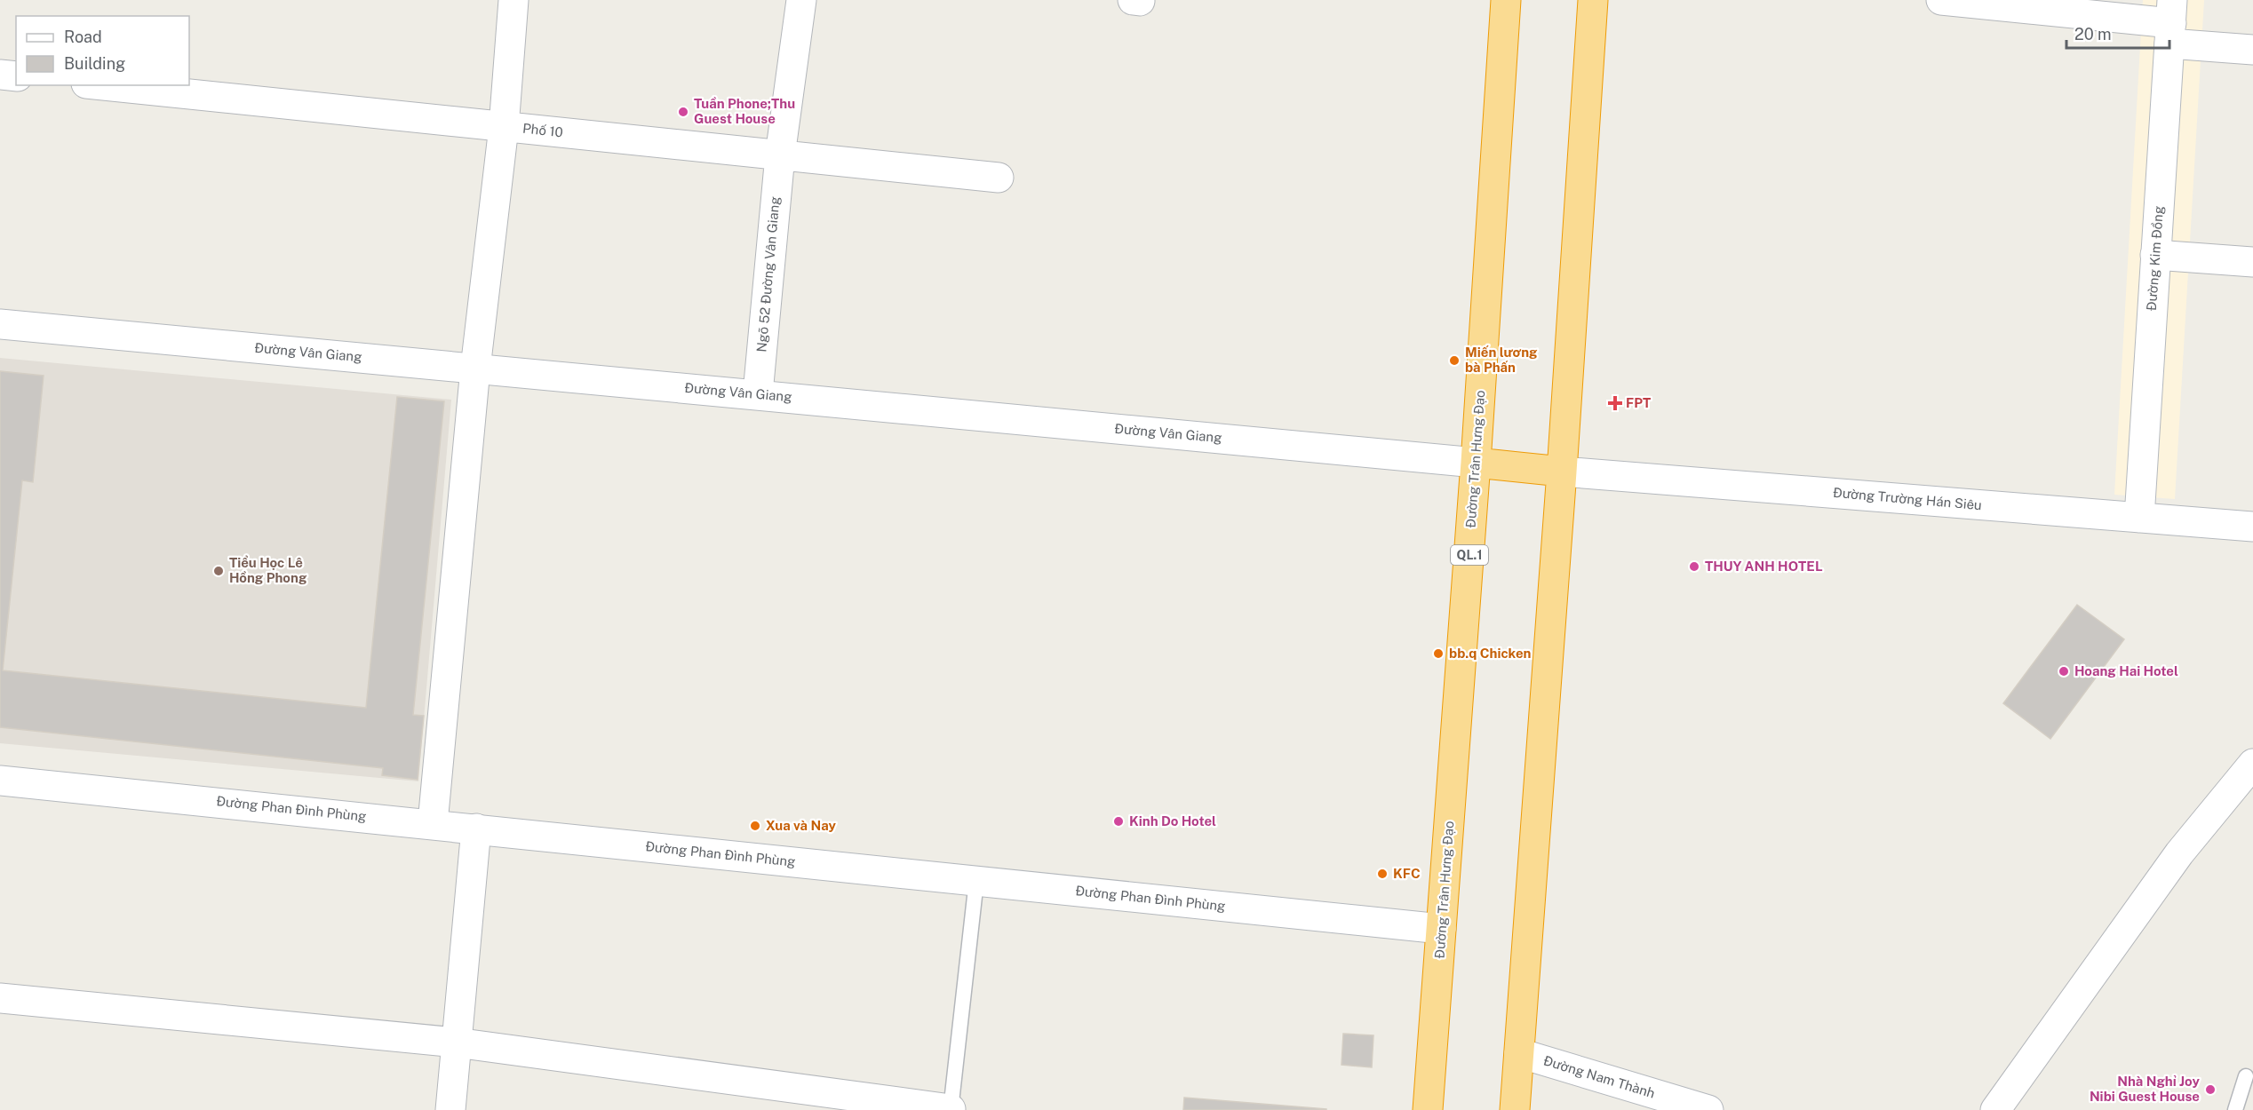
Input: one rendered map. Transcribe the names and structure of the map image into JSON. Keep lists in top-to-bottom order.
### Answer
{
  "streets": {
    "highway": ["Đường Trân Hưng Đạo", "QL.1"],
    "street": [
      "Phố 10",
      "Đường Kim Đồng",
      "Ngõ 52 Đường Vân Giang",
      "Đường Vân Giang",
      "Đường Trường Hán Siêu",
      "Đường Phan Đình Phùng",
      "Đường Nam Thành"
    ]
  },
  "crossings": [
    ["Phố 10", "Ngõ 52 Đường Vân Giang"],
    ["Đường Kim Đồng", "Đường Trường Hán Siêu"],
    ["Ngõ 52 Đường Vân Giang", "Đường Vân Giang"],
    ["Đường Vân Giang", "Đường Trân Hưng Đạo"],
    ["Đường Trân Hưng Đạo", "Đường Phan Đình Phùng"]
  ],
  "places": {
    "other": [
      "Tuần Phone;Thu Guest House",
      "Miến lương bà Phấn",
      "THUY ANH HOTEL",
      "Tiểu Học Lê Hồng Phong",
      "bb.q Chicken",
      "Hoang Hai Hotel",
      "Kinh Do Hotel",
      "Xua và Nay",
      "KFC",
      "Nhà Nghỉ Joy Nibi Guest House"
    ],
    "health": ["FPT"]
  },
  "legend": ["Road", "Building"],
  "scale_bar": "20 m"
}
